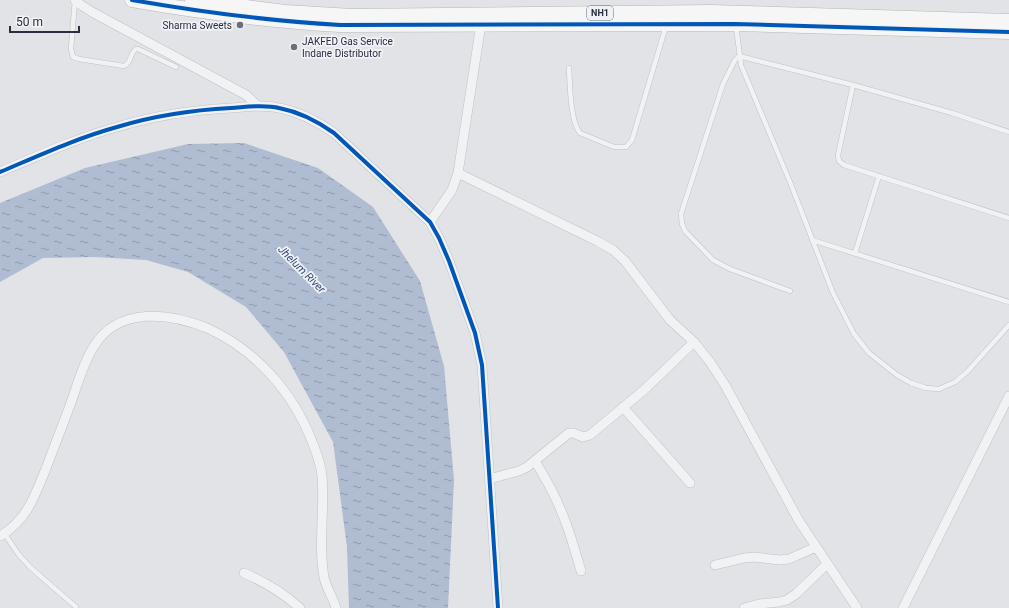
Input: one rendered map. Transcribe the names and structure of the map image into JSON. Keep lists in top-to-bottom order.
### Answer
{
  "streets": {
    "highway": ["NH1"]
  },
  "water": ["Jhelum River"],
  "places": ["Sharma Sweets", "JAKFED Gas Service Indane Distributor"],
  "scale_bar": "50 m"
}
